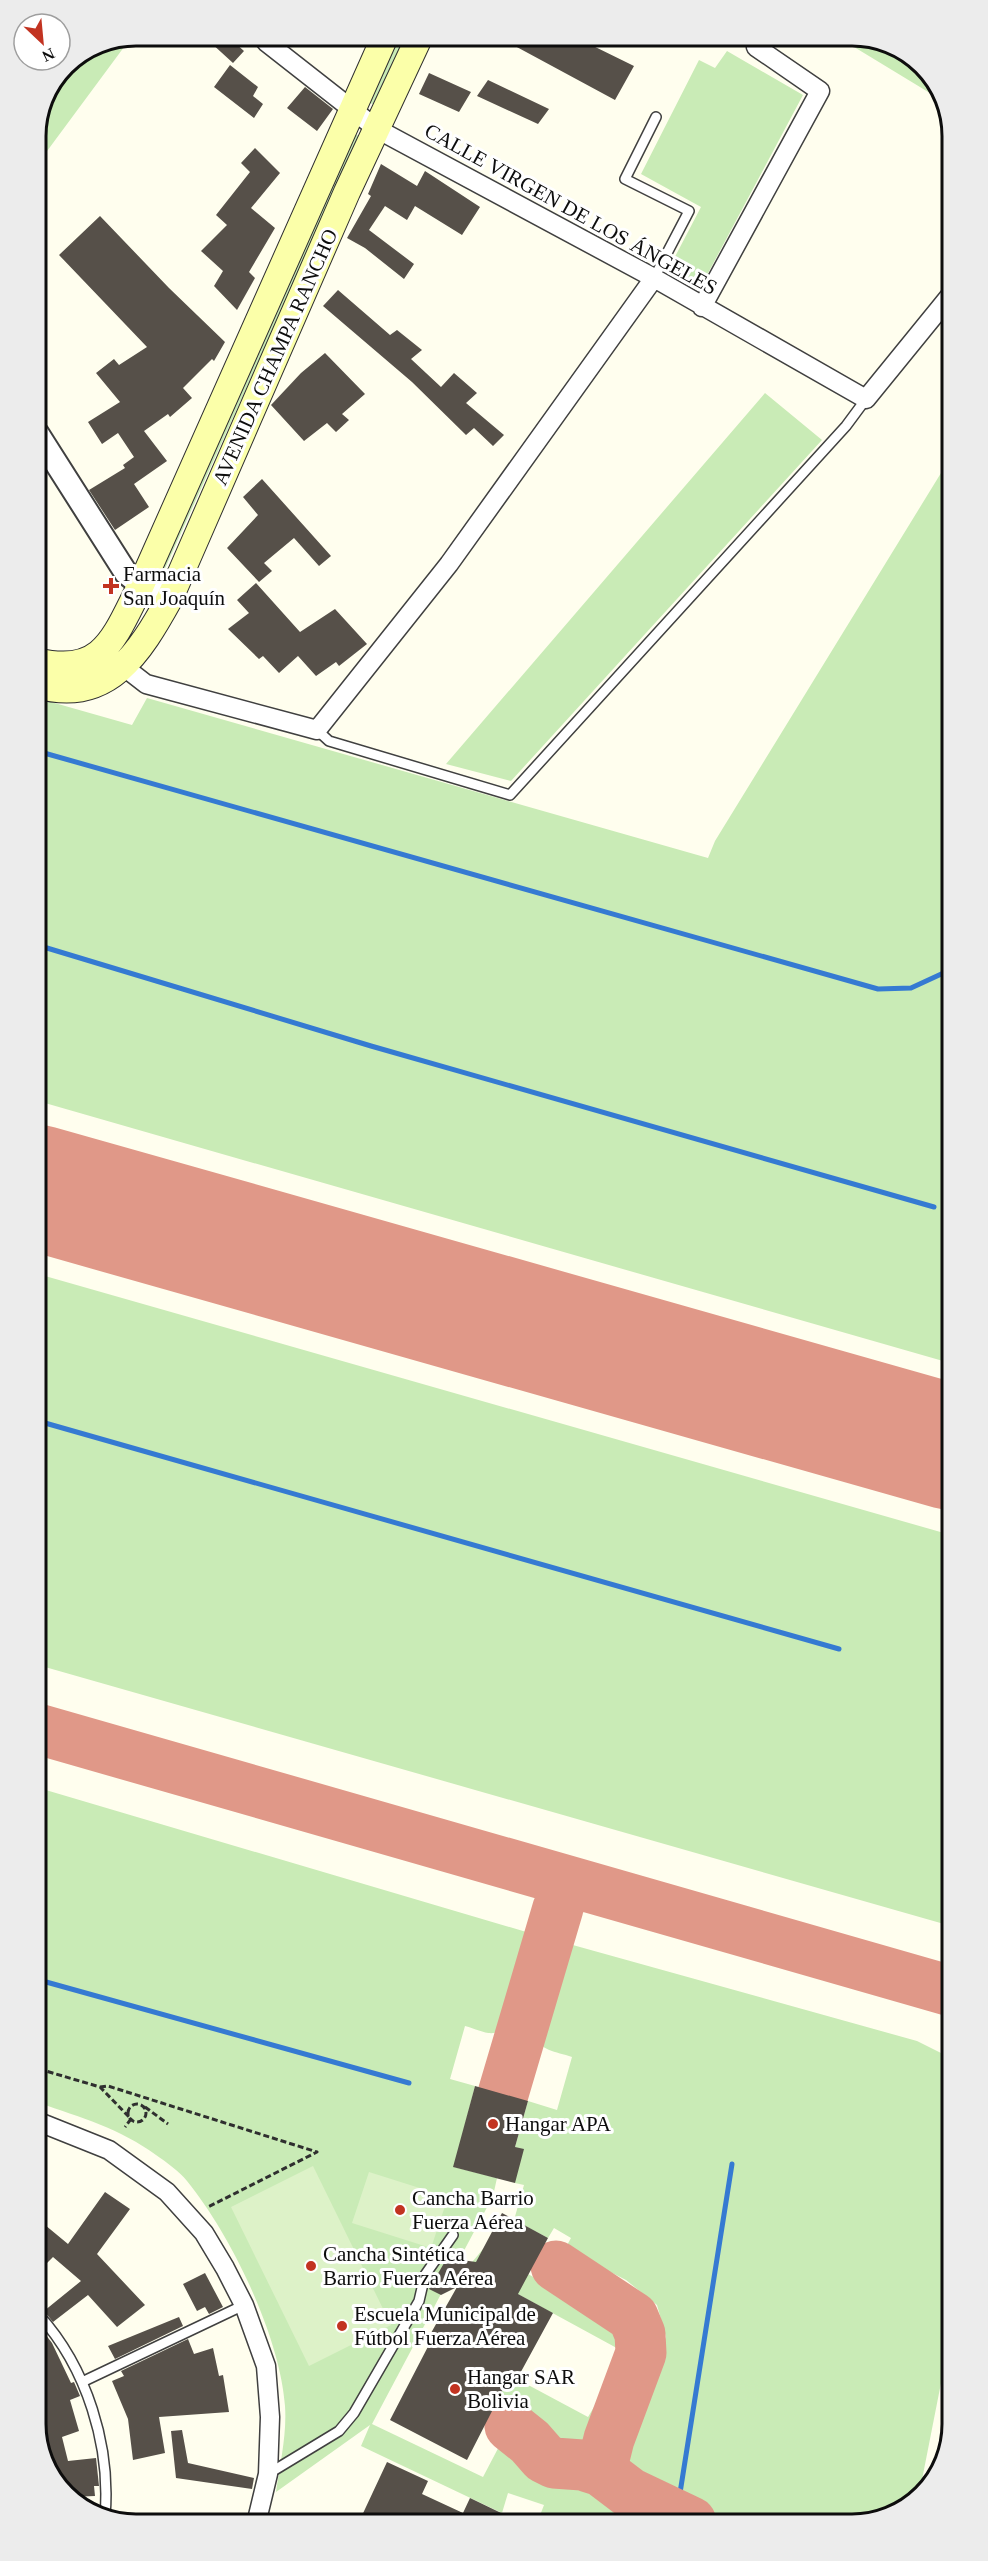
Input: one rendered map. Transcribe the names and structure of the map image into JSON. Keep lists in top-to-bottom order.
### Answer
{
  "streets": {
    "main road": ["AVENIDA CHAMPA RANCHO"],
    "street": ["CALLE VIRGEN DE LOS ÁNGELES"]
  },
  "crossings": [
    ["CALLE VIRGEN DE LOS ÁNGELES", "AVENIDA CHAMPA RANCHO"]
  ],
  "places": {
    "health": ["Farmacia San Joaquín"],
    "other": [
      "Hangar APA",
      "Cancha Barrio Fuerza Aérea",
      "Cancha Sintética Barrio Fuerza Aérea",
      "Escuela Municipal de Fútbol Fuerza Aérea",
      "Hangar SAR Bolivia"
    ]
  },
  "north": "bottom right"
}
